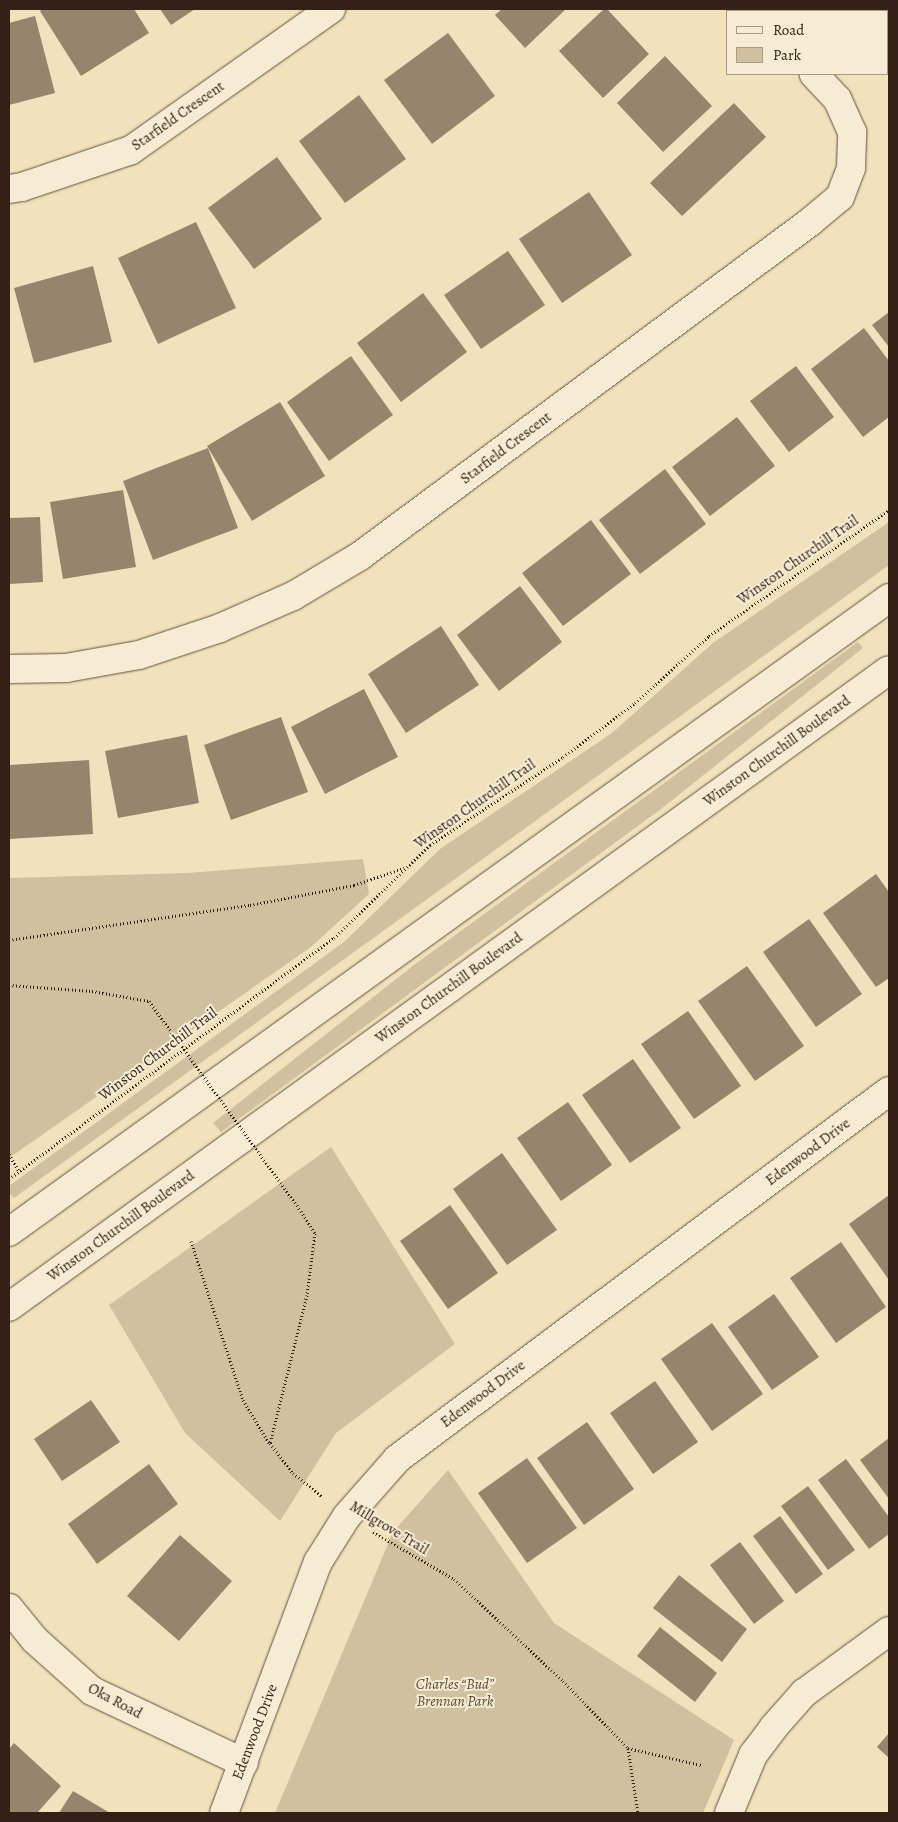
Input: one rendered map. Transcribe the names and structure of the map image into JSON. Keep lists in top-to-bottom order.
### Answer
{
  "streets": {
    "street": [
      "Starfield Crescent",
      "Winston Churchill Boulevard",
      "Edenwood Drive",
      "Oka Road"
    ],
    "path": ["Winston Churchill Trail", "Millgrove Trail"]
  },
  "crossings": [
    ["Edenwood Drive", "Millgrove Trail"],
    ["Edenwood Drive", "Oka Road"]
  ],
  "parks": ["Charles “Bud” Brennan Park"],
  "legend": ["Road", "Park"]
}
